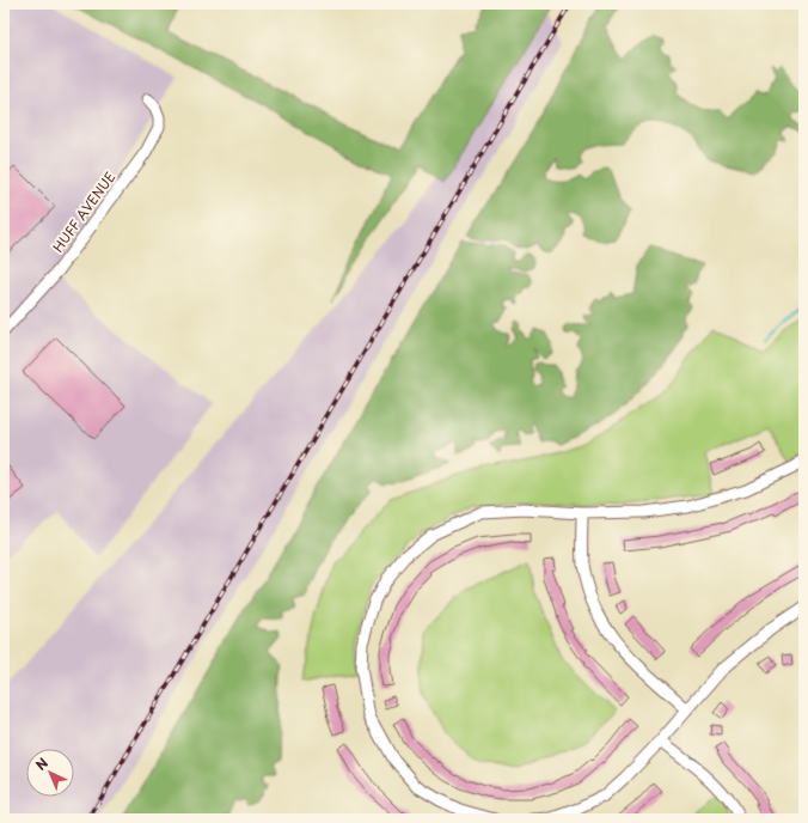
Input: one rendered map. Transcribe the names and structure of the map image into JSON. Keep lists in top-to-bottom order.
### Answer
{
  "streets": {
    "street": ["HUFF AVENUE"]
  },
  "north": "top left"
}
